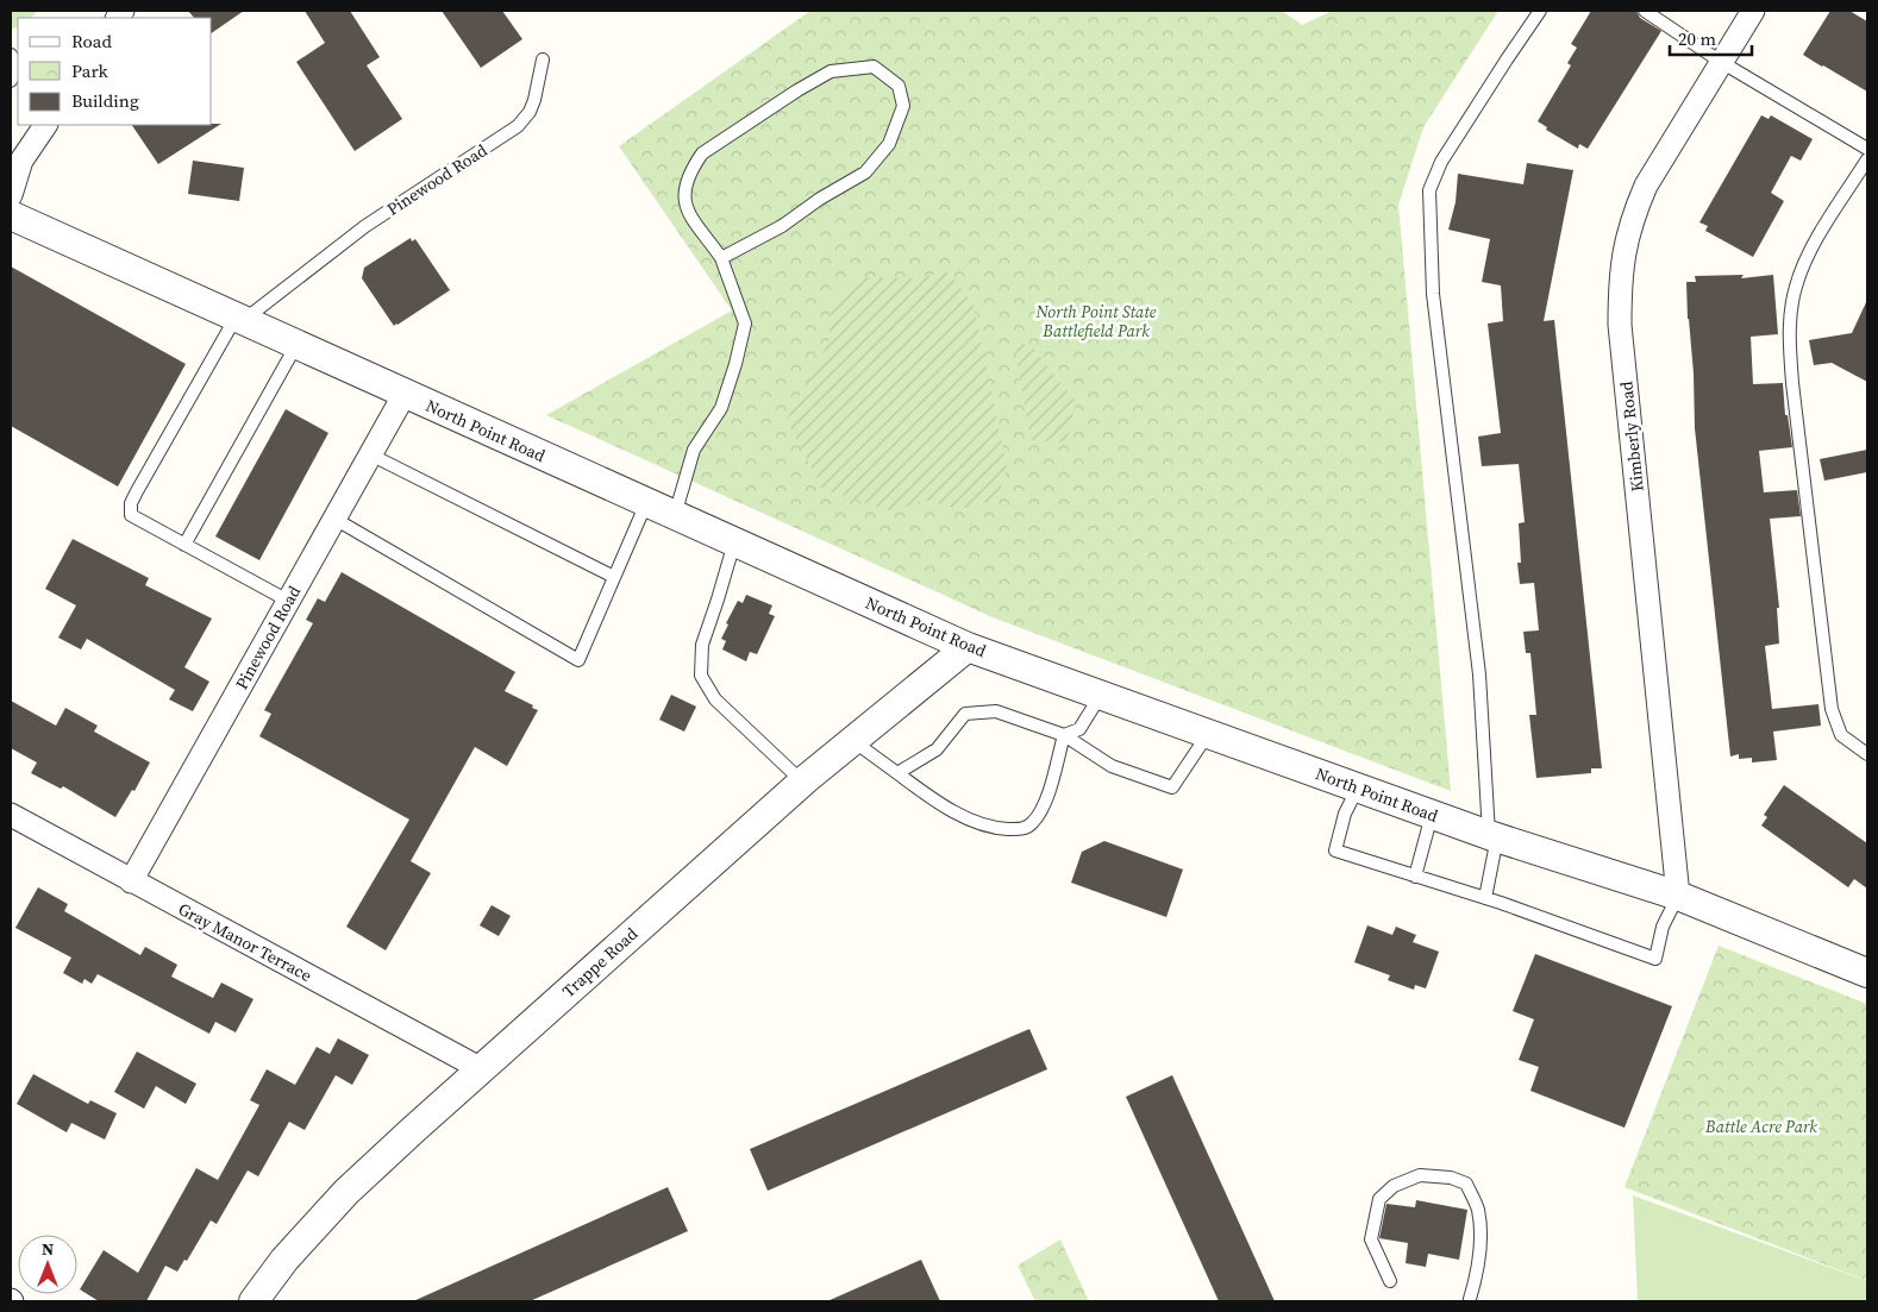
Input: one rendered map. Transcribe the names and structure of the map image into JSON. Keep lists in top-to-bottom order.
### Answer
{
  "streets": {
    "street": [
      "Pinewood Road",
      "North Point Road",
      "Kimberly Road",
      "Gray Manor Terrace",
      "Trappe Road"
    ]
  },
  "crossings": [
    ["Pinewood Road", "North Point Road"],
    ["Pinewood Road", "Gray Manor Terrace"],
    ["North Point Road", "Kimberly Road"],
    ["North Point Road", "Trappe Road"],
    ["Gray Manor Terrace", "Trappe Road"]
  ],
  "parks": ["North Point State Battlefield Park", "Battle Acre Park"],
  "legend": ["Road", "Park", "Building"],
  "scale_bar": "20 m",
  "north": "top"
}
